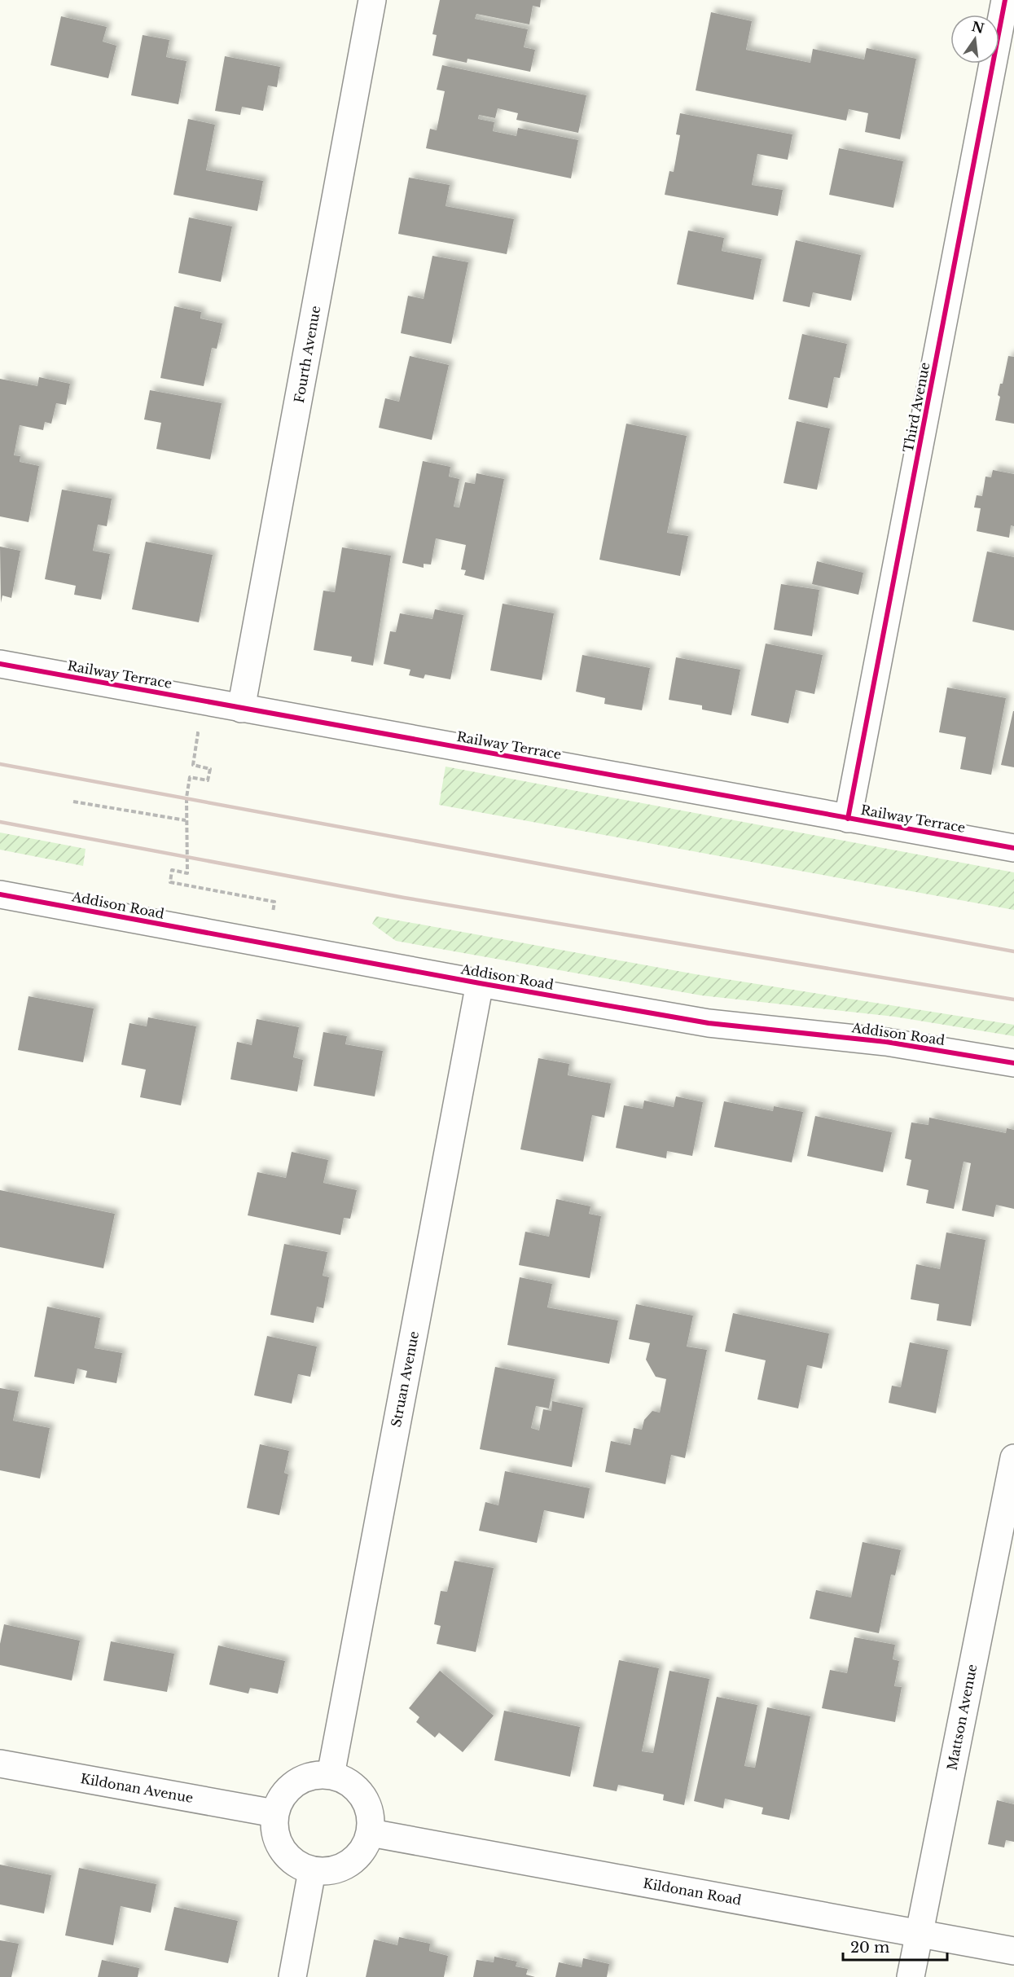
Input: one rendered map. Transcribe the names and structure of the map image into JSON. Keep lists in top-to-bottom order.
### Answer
{
  "streets": {
    "street": [
      "Fourth Avenue",
      "Third Avenue",
      "Railway Terrace",
      "Addison Road",
      "Struan Avenue",
      "Mattson Avenue",
      "Kildonan Avenue",
      "Kildonan Road"
    ]
  },
  "crossings": [
    ["Fourth Avenue", "Railway Terrace"],
    ["Third Avenue", "Railway Terrace"],
    ["Addison Road", "Struan Avenue"],
    ["Struan Avenue", "Kildonan Avenue"],
    ["Struan Avenue", "Kildonan Road"],
    ["Mattson Avenue", "Kildonan Road"],
    ["Kildonan Avenue", "Kildonan Road"]
  ],
  "scale_bar": "20 m",
  "north": "top"
}
